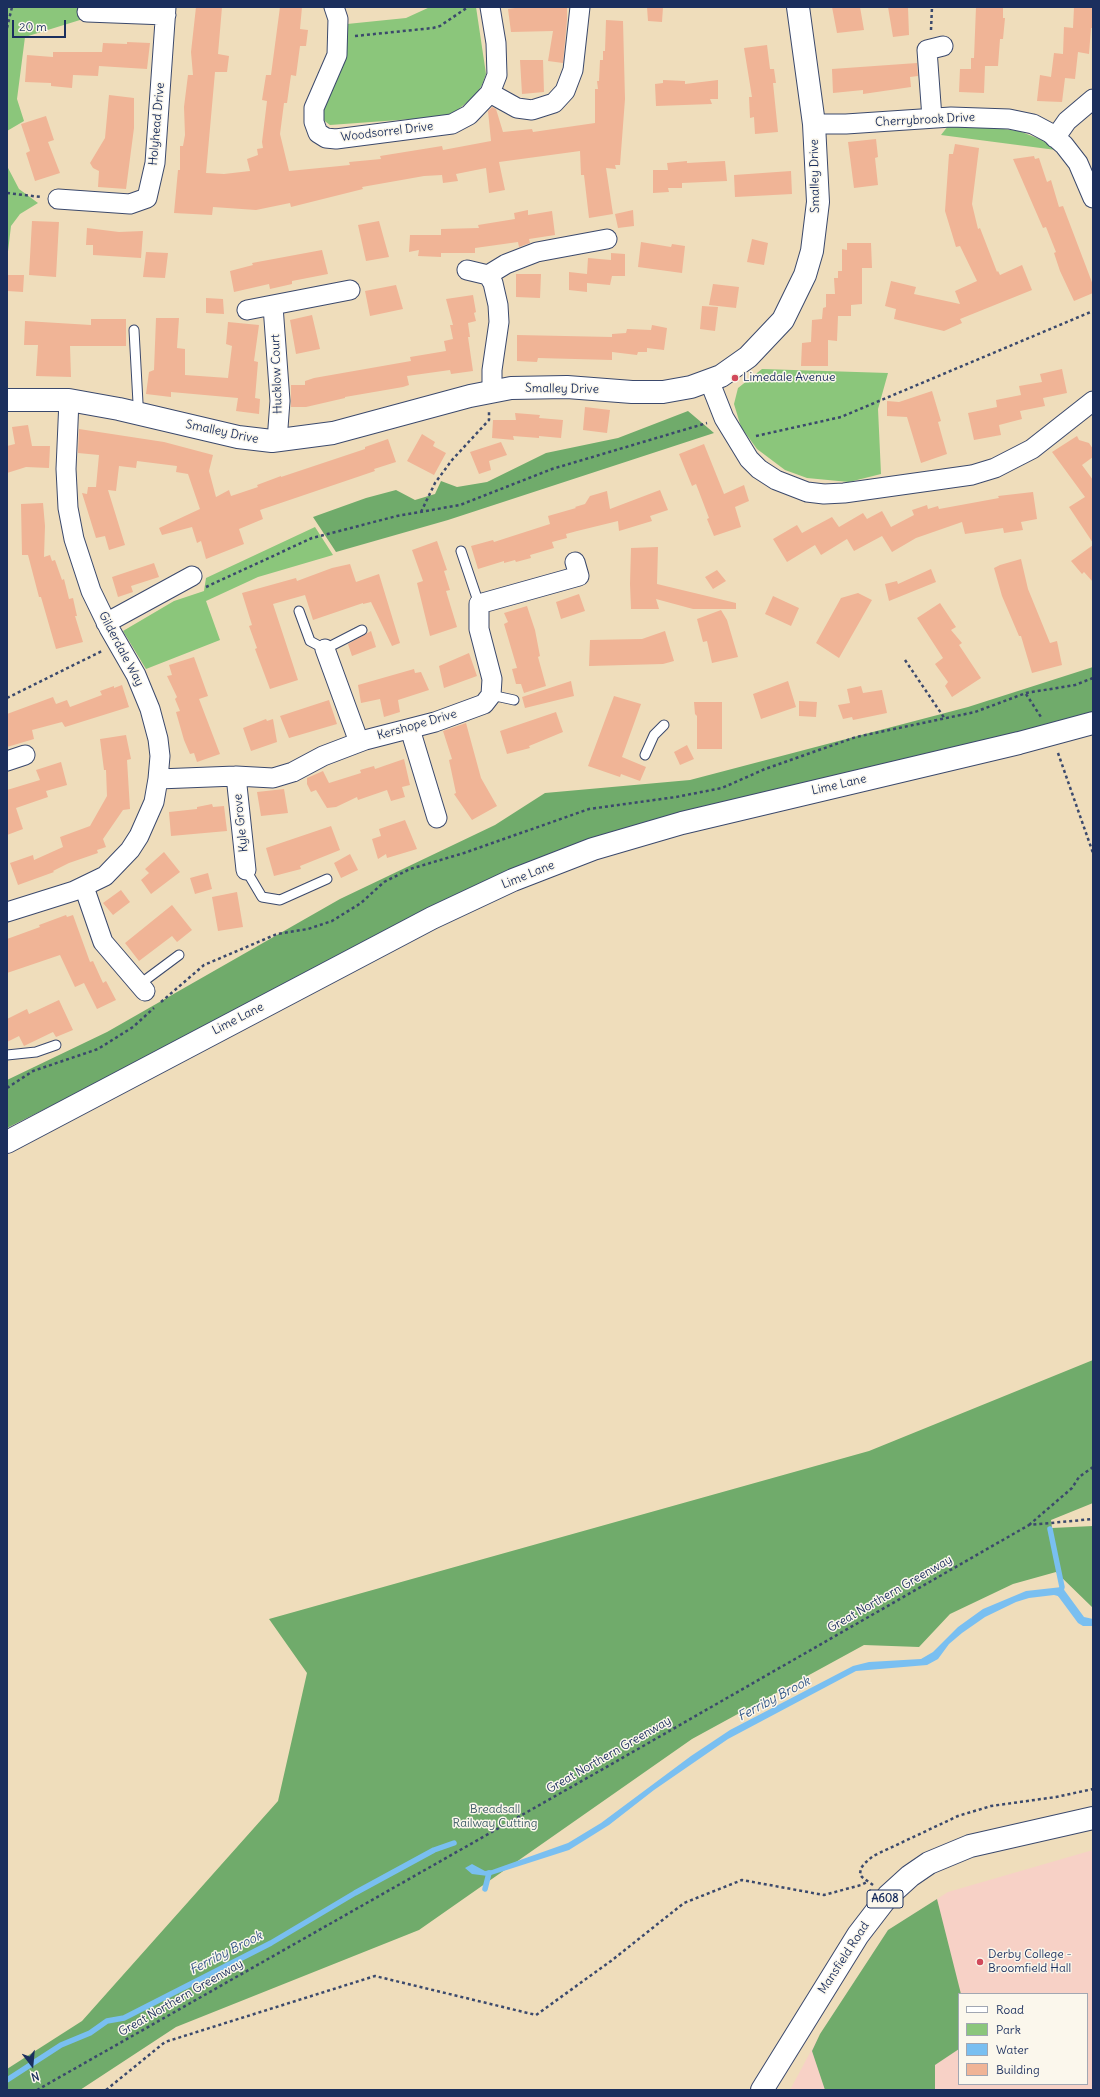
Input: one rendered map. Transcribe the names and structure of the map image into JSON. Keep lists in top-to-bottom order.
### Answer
{
  "streets": {
    "street": [
      "Cherrybrook Drive",
      "Holyhead Drive",
      "Woodsorrel Drive",
      "Smalley Drive",
      "Hucklow Court",
      "Gilderdale Way",
      "Kershope Drive",
      "Lime Lane",
      "Kyle Grove",
      "A608",
      "Mansfield Road"
    ],
    "path": ["Great Northern Greenway"]
  },
  "crossings": [
    ["Cherrybrook Drive", "Smalley Drive"],
    ["Smalley Drive", "Hucklow Court"],
    ["Smalley Drive", "Gilderdale Way"],
    ["Gilderdale Way", "Kershope Drive"],
    ["Kershope Drive", "Kyle Grove"]
  ],
  "water": ["Ferriby Brook"],
  "parks": ["Breadsall Railway Cutting"],
  "places": ["Limedale Avenue", "Derby College - Broomfield Hall"],
  "legend": [
    "Road",
    "Park",
    "Water",
    "Building"
  ],
  "scale_bar": "20 m",
  "north": "bottom"
}
